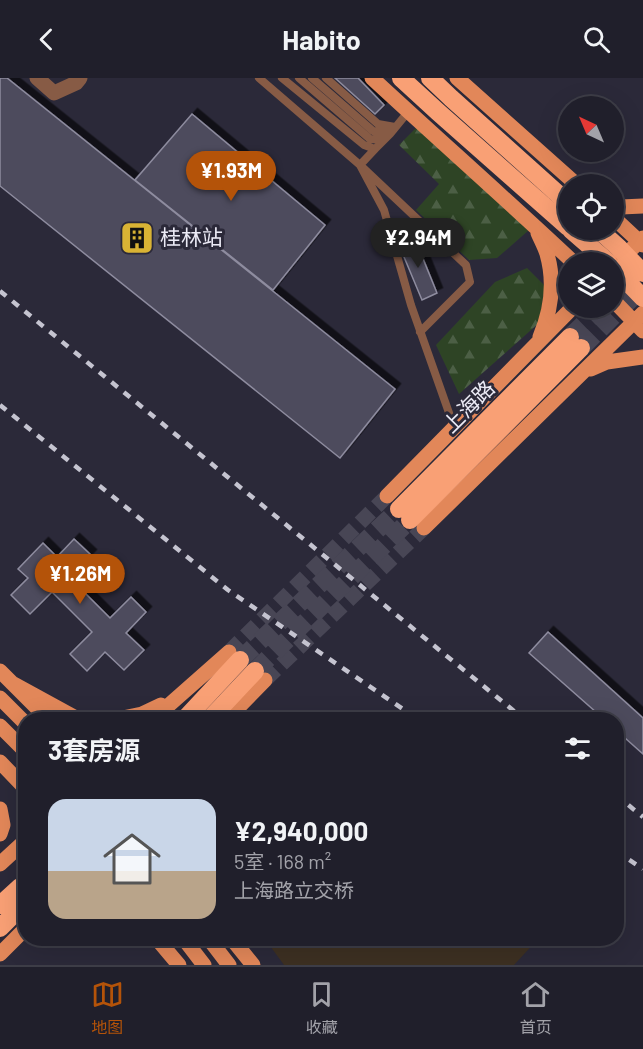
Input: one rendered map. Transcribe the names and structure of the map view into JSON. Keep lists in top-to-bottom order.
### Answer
{
  "streets": {
    "highway": ["上海路"]
  },
  "places": {
    "building": ["桂林站"]
  },
  "north": "top left",
  "page": {
    "header": "Habito",
    "price": ["¥1.93M", "¥2.94M", "¥1.26M"],
    "heading": "3套房源",
    "list": [
      {
        "name": "¥2,940,000",
        "note": "5室 · 168 m² · 上海路立交桥"
      }
    ],
    "tabs": ["地图", "收藏", "首页"]
  }
}
